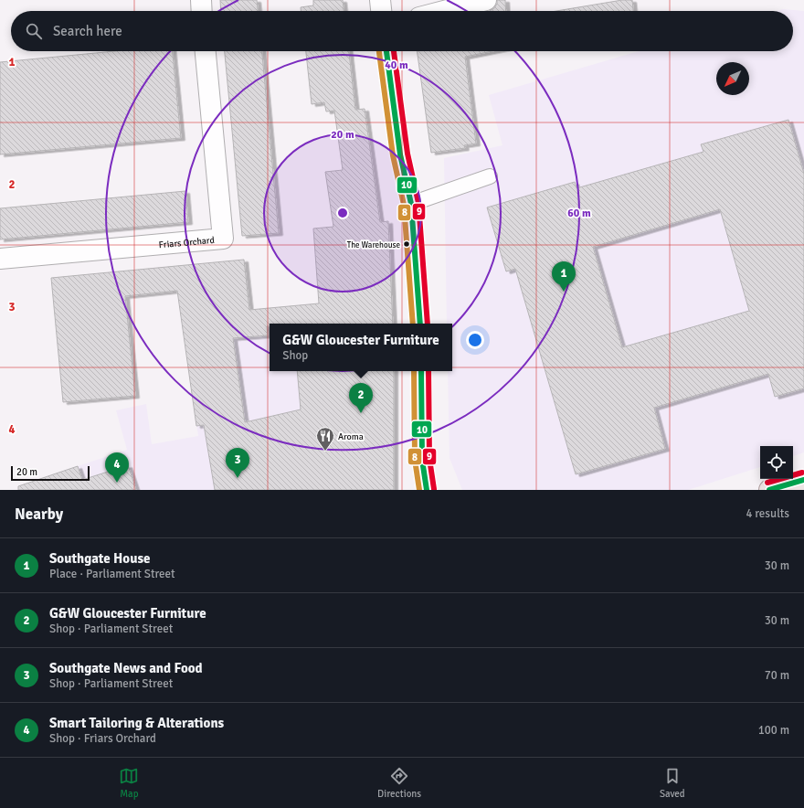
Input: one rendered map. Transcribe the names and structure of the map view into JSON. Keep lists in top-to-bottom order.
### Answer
{
  "streets": {
    "street": ["Friars Orchard"]
  },
  "places": {
    "other": ["The Warehouse"],
    "restaurant": ["Aroma"]
  },
  "lines": ["transit line 10", "transit line 8", "transit line 9"],
  "scale_bar": "20 m",
  "north": "bottom left",
  "page": {
    "search": "Search here",
    "pins": [
      "1",
      "2",
      "3",
      "4"
    ],
    "popup": ["G&W Gloucester Furniture", "Shop"],
    "scale": "20 m",
    "heading": ["Nearby", "4 results"],
    "list": [
      {
        "mark": "1",
        "name": "Southgate House",
        "note": "Place · Parliament Street",
        "value": "30 m"
      },
      {
        "mark": "2",
        "name": "G&W Gloucester Furniture",
        "note": "Shop · Parliament Street",
        "value": "30 m"
      },
      {
        "mark": "3",
        "name": "Southgate News and Food",
        "note": "Shop · Parliament Street",
        "value": "70 m"
      },
      {
        "mark": "4",
        "name": "Smart Tailoring & Alterations",
        "note": "Shop · Friars Orchard",
        "value": "100 m"
      }
    ],
    "nav": ["Map", "Directions", "Saved"]
  },
  "grid": {
    "rows": [
      "1",
      "2",
      "3",
      "4"
    ]
  },
  "rings": ["40 m", "20 m", "60 m"]
}
